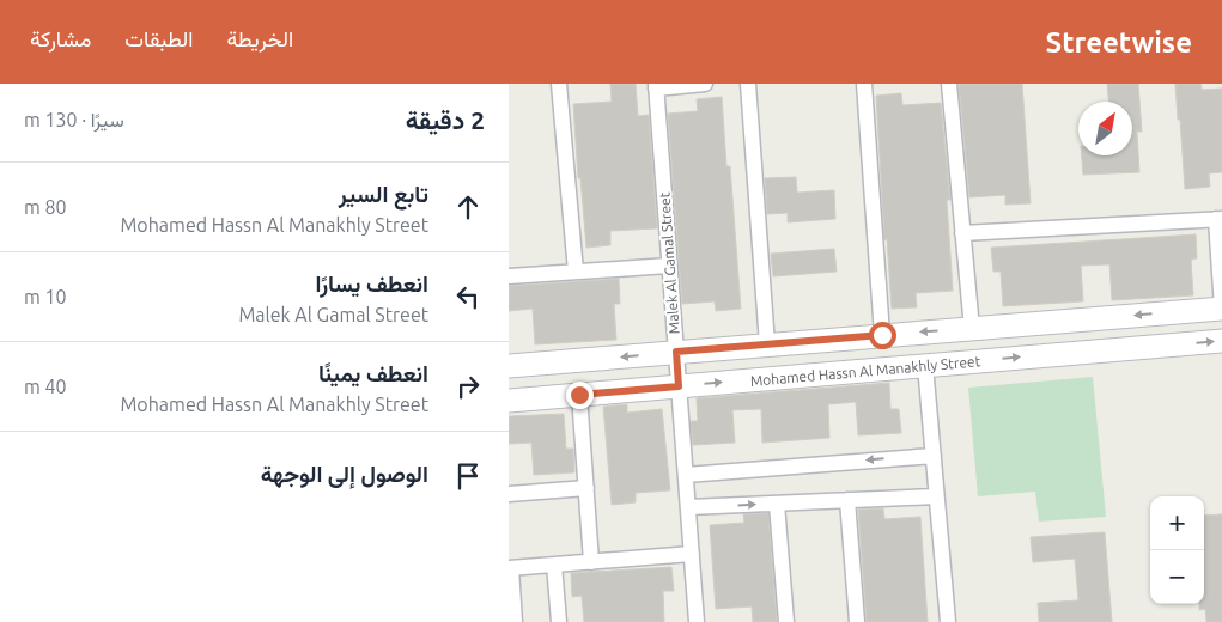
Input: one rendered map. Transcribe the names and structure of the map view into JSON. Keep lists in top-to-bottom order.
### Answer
{
  "streets": {
    "street": ["Malek Al Gamal Street", "Mohamed Hassn Al Manakhly Street"]
  },
  "crossings": [
    ["Malek Al Gamal Street", "Mohamed Hassn Al Manakhly Street"]
  ],
  "north": "top right",
  "page": {
    "header": "Streetwise",
    "nav": ["الخريطة", "الطبقات", "مشاركة"],
    "heading": ["2 دقيقة", "سيرًا · 130 m"],
    "list": [
      ["تابع السير", "Mohamed Hassn Al Manakhly Street", "80 m"],
      ["انعطف يسارًا", "Malek Al Gamal Street", "10 m"],
      ["انعطف يمينًا", "Mohamed Hassn Al Manakhly Street", "40 m"],
      "الوصول إلى الوجهة"
    ],
    "map_buttons": ["+", "−"]
  }
}
